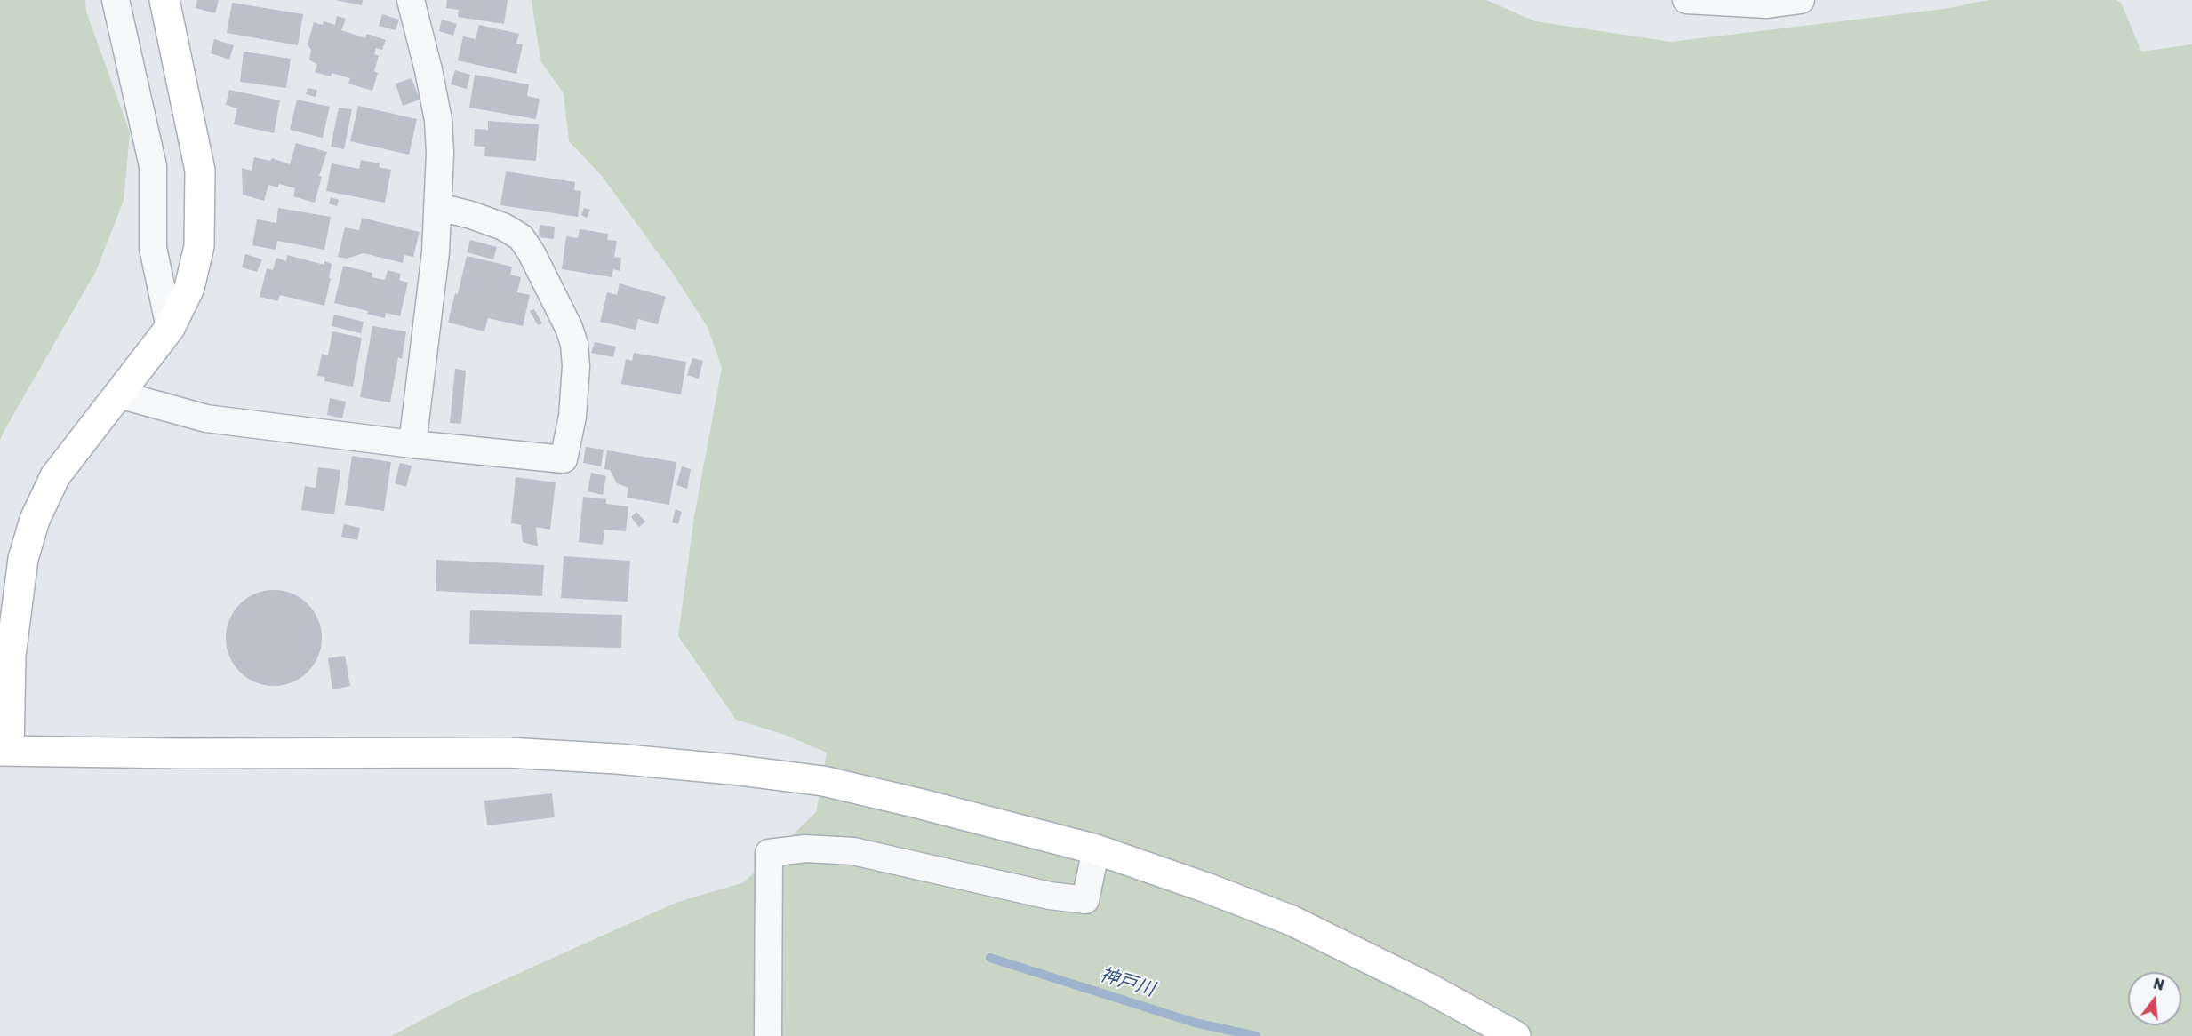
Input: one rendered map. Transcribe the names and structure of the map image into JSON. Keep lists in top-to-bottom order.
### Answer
{
  "water": ["神戸川"],
  "north": "top"
}
